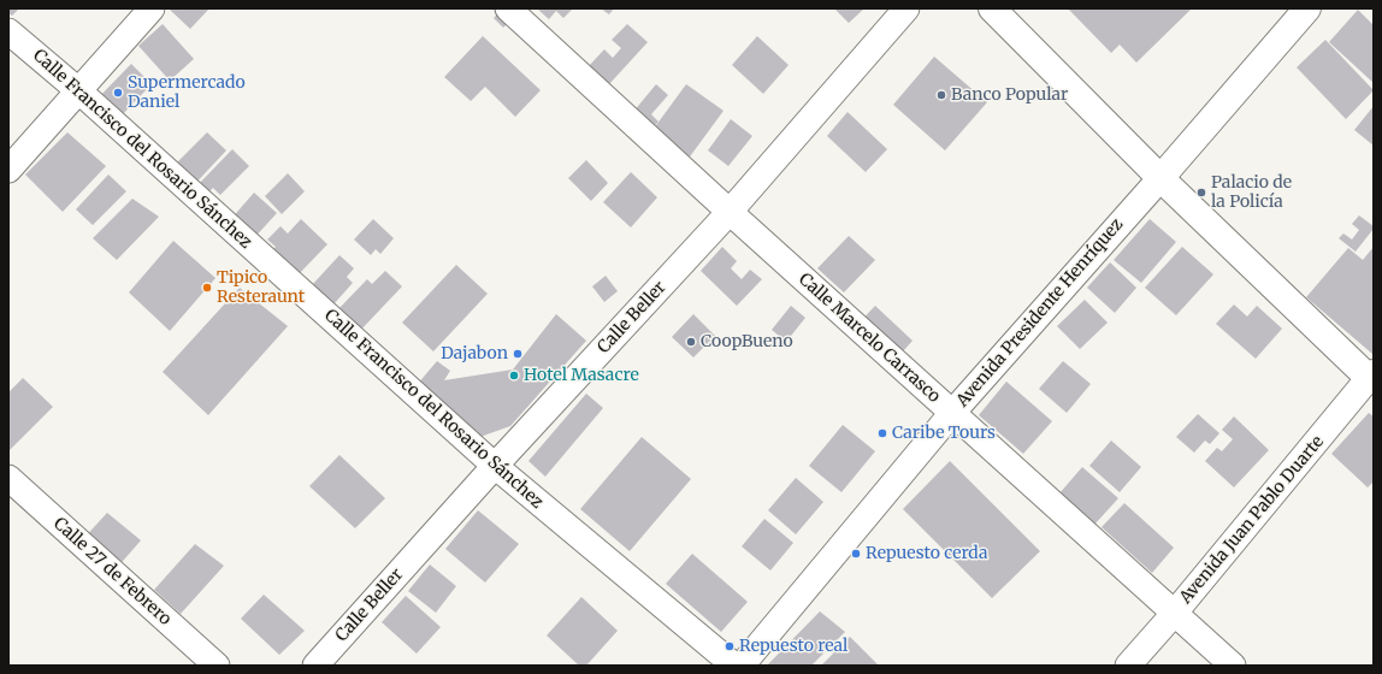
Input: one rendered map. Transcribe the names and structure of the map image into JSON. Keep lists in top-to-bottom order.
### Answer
{
  "streets": {
    "main road": ["Avenida Presidente Henríquez"],
    "street": [
      "Calle Francisco del Rosario Sánchez",
      "Calle Beller",
      "Calle Marcelo Carrasco",
      "Avenida Juan Pablo Duarte",
      "Calle 27 de Febrero"
    ]
  },
  "crossings": [
    ["Calle Francisco del Rosario Sánchez", "Calle Beller"],
    ["Avenida Presidente Henríquez", "Calle Marcelo Carrasco"],
    ["Calle Beller", "Calle Marcelo Carrasco"],
    ["Calle Marcelo Carrasco", "Avenida Juan Pablo Duarte"]
  ],
  "places": [
    "Supermercado Daniel",
    "Banco Popular",
    "Palacio de la Policía",
    "Tipico Resteraunt",
    "CoopBueno",
    "Dajabon",
    "Hotel Masacre",
    "Caribe Tours",
    "Repuesto cerda",
    "Repuesto real"
  ]
}
